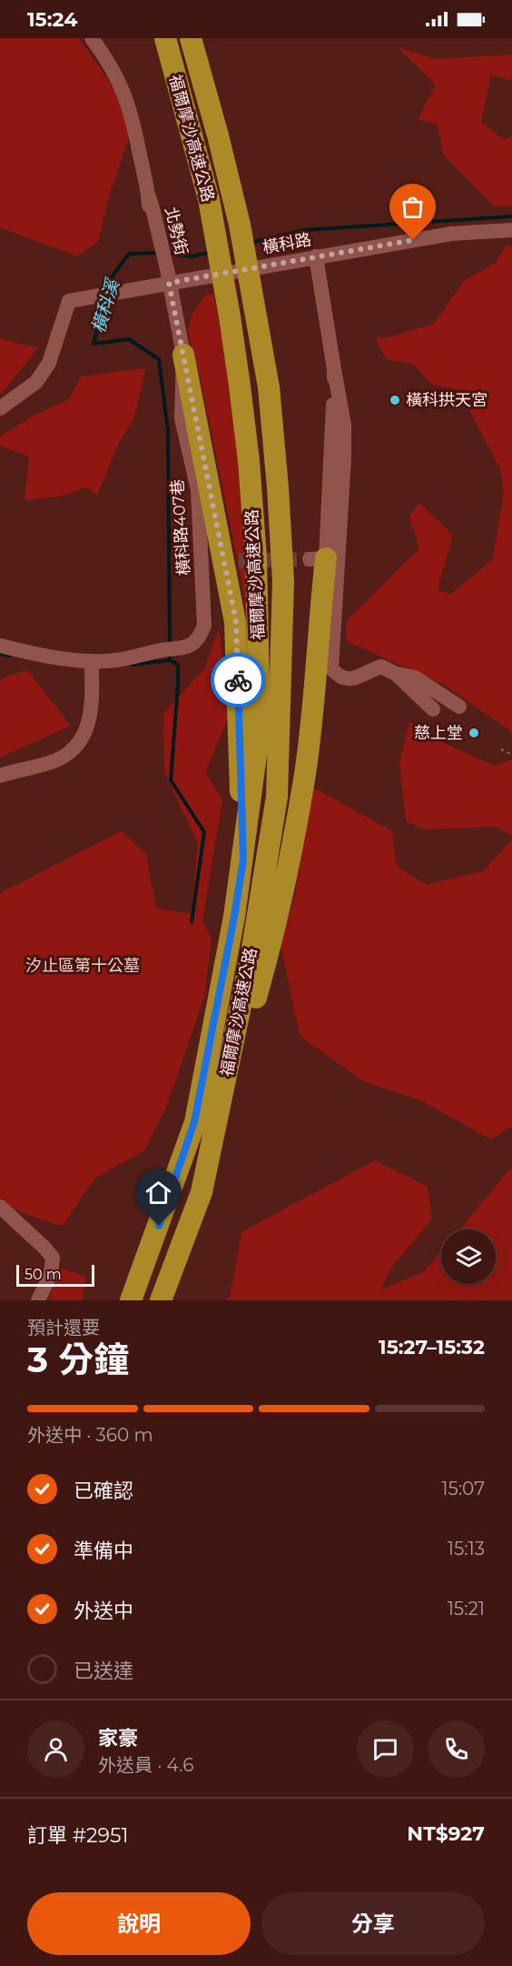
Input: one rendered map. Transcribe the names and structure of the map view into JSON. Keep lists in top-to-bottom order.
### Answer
{
  "streets": {
    "highway": ["福爾摩沙高速公路"],
    "street": ["北勢街", "橫科路", "橫科路407巷"]
  },
  "crossings": [
    ["北勢街", "橫科路"],
    ["北勢街", "橫科路407巷"],
    ["橫科路", "橫科路407巷"]
  ],
  "water": ["橫科溪"],
  "parks": ["汐止區第十公墓"],
  "places": ["橫科拱天宮", "慈上堂"],
  "scale_bar": "50 m",
  "page": {
    "status": "15:24",
    "scale": "50 m",
    "heading": ["3 分鐘", "預計還要", "15:27–15:32"],
    "panel": [
      "家豪",
      "外送員 · 4.6",
      "訂單 #2951",
      "NT$927"
    ],
    "bar": "外送中 · 360 m",
    "list": [
      ["已確認", "15:07"],
      ["準備中", "15:13"],
      ["外送中", "15:21"],
      "已送達"
    ],
    "buttons": ["說明", "分享"]
  }
}
